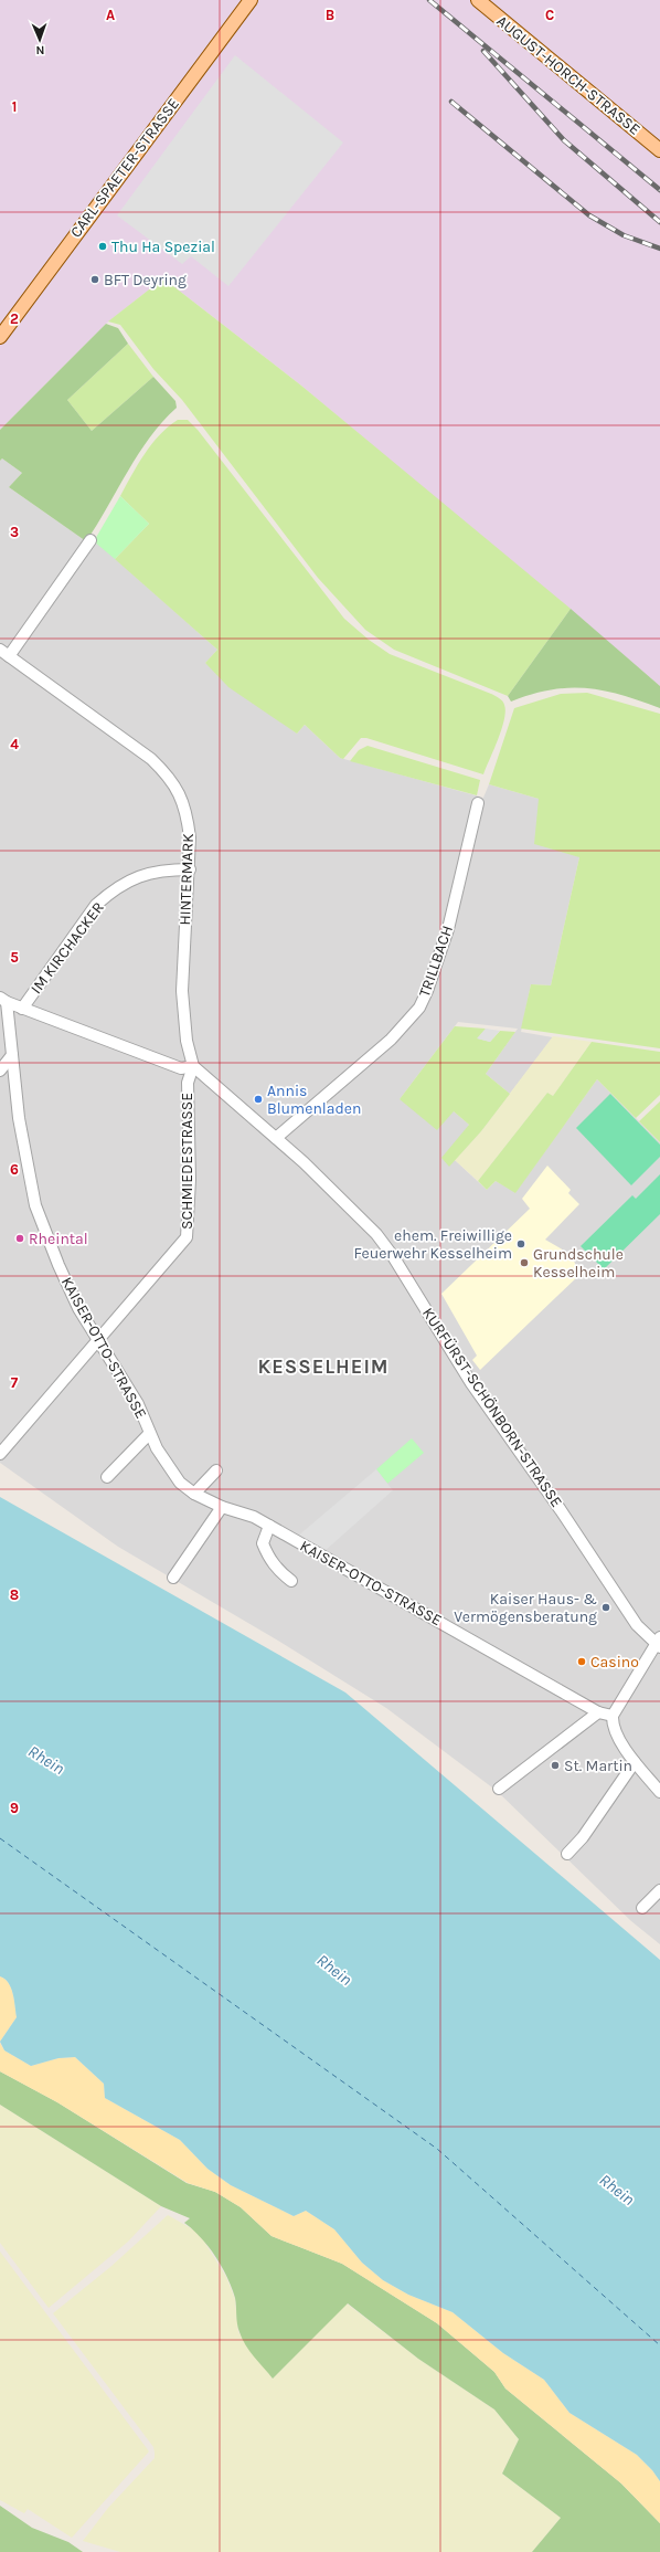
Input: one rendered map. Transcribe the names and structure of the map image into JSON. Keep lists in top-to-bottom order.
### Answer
{
  "streets": {
    "main road": ["AUGUST-HORCH-STRASSE", "CARL-SPAETER-STRASSE"],
    "street": [
      "HINTERMARK",
      "IM KIRCHACKER",
      "TRILLBACH",
      "SCHMIEDESTRASSE",
      "KAISER-OTTO-STRASSE",
      "KURFÜRST-SCHÖNBORN-STRASSE"
    ]
  },
  "crossings": [
    ["HINTERMARK", "IM KIRCHACKER"],
    ["HINTERMARK", "SCHMIEDESTRASSE"],
    ["HINTERMARK", "KURFÜRST-SCHÖNBORN-STRASSE"],
    ["TRILLBACH", "KURFÜRST-SCHÖNBORN-STRASSE"],
    ["SCHMIEDESTRASSE", "KAISER-OTTO-STRASSE"],
    ["SCHMIEDESTRASSE", "KURFÜRST-SCHÖNBORN-STRASSE"]
  ],
  "districts": ["KESSELHEIM"],
  "water": ["Rhein"],
  "places": [
    "Thu Ha Spezial",
    "BFT Deyring",
    "Annis Blumenladen",
    "Rheintal",
    "ehem. Freiwillige Feuerwehr Kesselheim",
    "Grundschule Kesselheim",
    "Kaiser Haus- & Vermögensberatung",
    "Casino",
    "St. Martin"
  ],
  "north": "bottom",
  "grid": {
    "columns": ["A", "B", "C"],
    "rows": [
      "1",
      "2",
      "3",
      "4",
      "5",
      "6",
      "7",
      "8",
      "9"
    ]
  }
}
